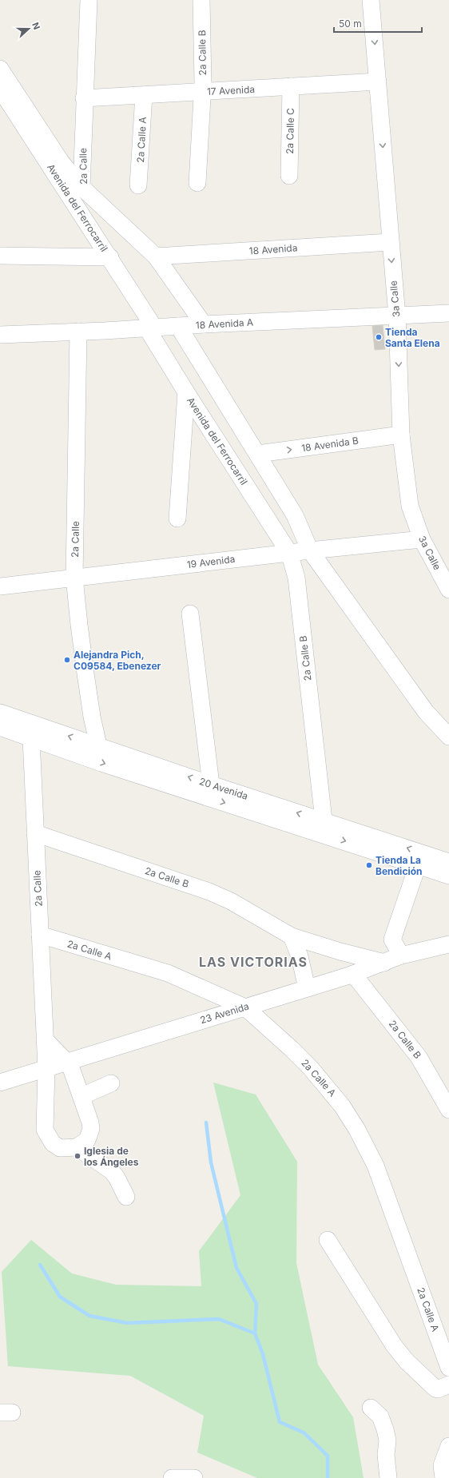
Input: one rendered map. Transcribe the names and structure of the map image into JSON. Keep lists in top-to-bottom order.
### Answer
{
  "streets": {
    "street": [
      "2a Calle B",
      "17 Avenida",
      "2a Calle C",
      "2a Calle A",
      "2a Calle",
      "Avenida del Ferrocarril",
      "18 Avenida",
      "3a Calle",
      "18 Avenida A",
      "18 Avenida B",
      "19 Avenida",
      "20 Avenida",
      "23 Avenida"
    ]
  },
  "crossings": [
    ["2a Calle B", "17 Avenida"],
    ["2a Calle B", "2a Calle"],
    ["2a Calle B", "Avenida del Ferrocarril"],
    ["2a Calle B", "19 Avenida"],
    ["2a Calle B", "20 Avenida"],
    ["2a Calle B", "23 Avenida"],
    ["17 Avenida", "2a Calle C"],
    ["17 Avenida", "2a Calle A"],
    ["17 Avenida", "2a Calle"],
    ["17 Avenida", "3a Calle"],
    ["2a Calle A", "2a Calle"],
    ["2a Calle A", "23 Avenida"],
    ["2a Calle", "Avenida del Ferrocarril"],
    ["2a Calle", "18 Avenida"],
    ["2a Calle", "18 Avenida A"],
    ["2a Calle", "19 Avenida"],
    ["2a Calle", "20 Avenida"],
    ["2a Calle", "23 Avenida"],
    ["Avenida del Ferrocarril", "18 Avenida A"],
    ["Avenida del Ferrocarril", "19 Avenida"],
    ["18 Avenida", "3a Calle"],
    ["3a Calle", "18 Avenida A"],
    ["3a Calle", "18 Avenida B"],
    ["3a Calle", "19 Avenida"]
  ],
  "one_way": ["3a Calle", "18 Avenida B"],
  "districts": ["LAS VICTORIAS"],
  "places": [
    "Tienda Santa Elena",
    "Alejandra Pich, C09584, Ebenezer",
    "Tienda La Bendición",
    "Iglesia de los Ángeles"
  ],
  "scale_bar": "50 m",
  "north": "right"
}
